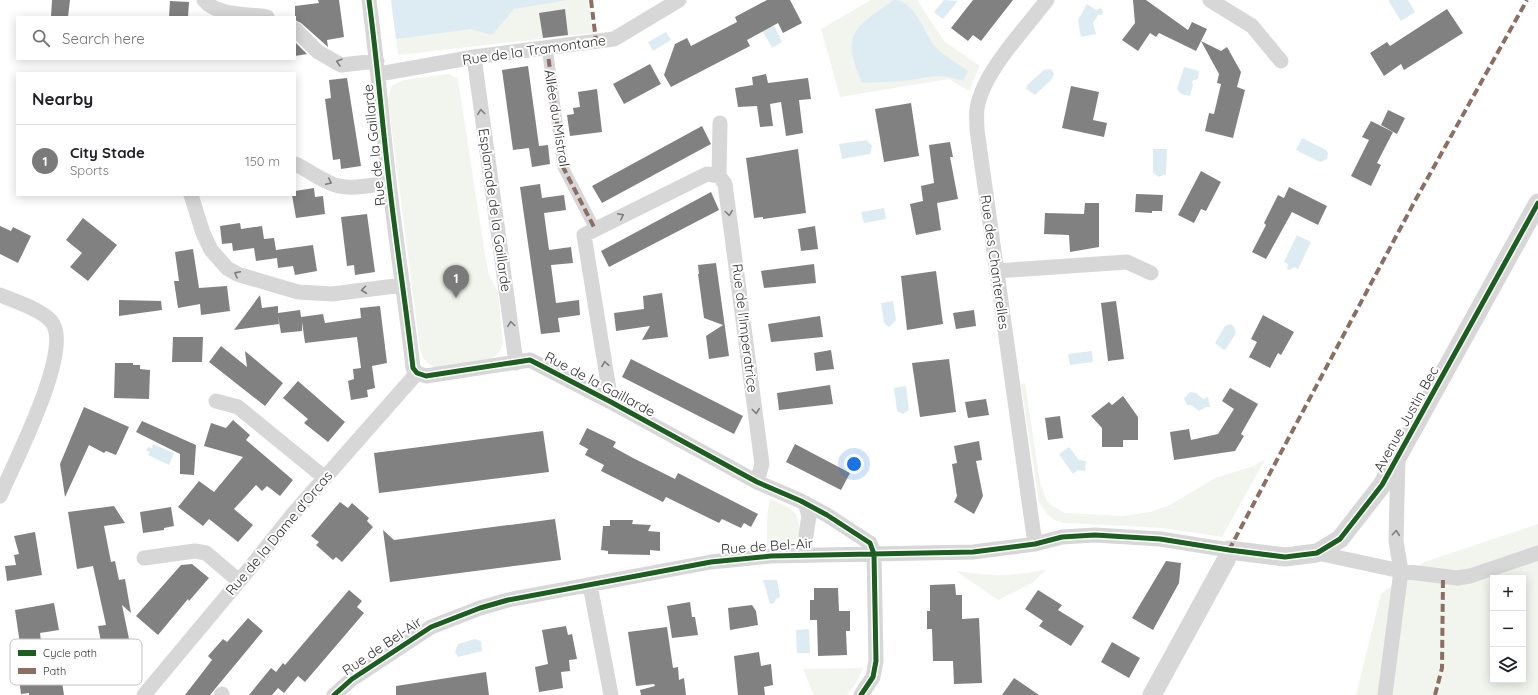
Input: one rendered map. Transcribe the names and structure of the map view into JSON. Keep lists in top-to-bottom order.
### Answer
{
  "streets": {
    "street": [
      "Rue de la Tramontane",
      "Allée du Mistral",
      "Rue de la Gaillarde",
      "Esplanade de la Gaillarde",
      "Rue des Chanterelles",
      "Rue de l'Imperatrice",
      "Avenue Justin Bec",
      "Rue de la Dame d'Orcas",
      "Rue de Bel-Air"
    ]
  },
  "crossings": [
    ["Rue de la Tramontane", "Allée du Mistral"],
    ["Rue de la Tramontane", "Rue de la Gaillarde"],
    ["Rue de la Tramontane", "Esplanade de la Gaillarde"],
    ["Rue de la Gaillarde", "Esplanade de la Gaillarde"],
    ["Rue de la Gaillarde", "Rue de l'Imperatrice"],
    ["Rue de la Gaillarde", "Rue de la Dame d'Orcas"],
    ["Rue de la Gaillarde", "Rue de Bel-Air"],
    ["Rue des Chanterelles", "Rue de Bel-Air"],
    ["Avenue Justin Bec", "Rue de Bel-Air"]
  ],
  "one_way": ["Rue de l'Imperatrice"],
  "legend": ["Cycle path", "Path"],
  "page": {
    "search": "Search here",
    "heading": "Nearby",
    "list": [
      {
        "mark": "1",
        "name": "City Stade",
        "note": "Sports",
        "value": "150 m"
      }
    ],
    "pins": "1",
    "map_buttons": ["+", "−"]
  }
}
